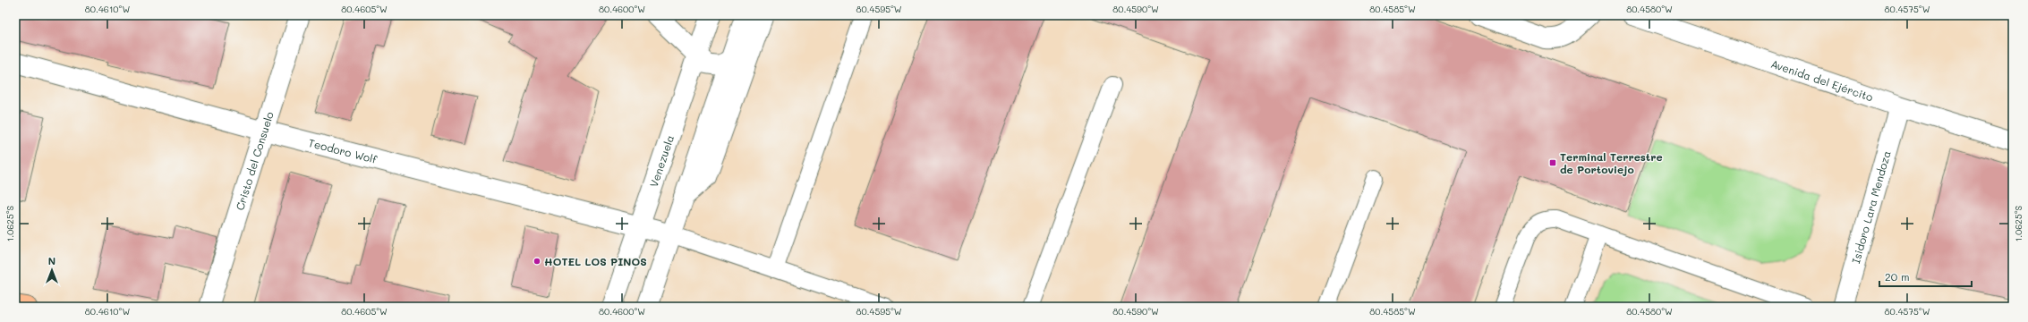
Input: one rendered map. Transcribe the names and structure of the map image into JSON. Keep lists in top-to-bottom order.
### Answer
{
  "streets": {
    "street": [
      "Avenida del Ejército",
      "Teodoro Wolf",
      "Cristo del Consuelo",
      "Venezuela",
      "Isidoro Lara Mendoza"
    ]
  },
  "crossings": [
    ["Avenida del Ejército", "Isidoro Lara Mendoza"],
    ["Teodoro Wolf", "Cristo del Consuelo"],
    ["Teodoro Wolf", "Venezuela"]
  ],
  "places": {
    "transit": ["Terminal Terrestre de Portoviejo"],
    "other": ["HOTEL LOS PINOS"]
  },
  "scale_bar": "20 m",
  "north": "top",
  "coordinates": [
    "80.4610°W",
    "80.4605°W",
    "80.4600°W",
    "80.4595°W",
    "80.4590°W",
    "80.4585°W",
    "80.4580°W",
    "80.4575°W",
    "1.0625°S"
  ]
}
